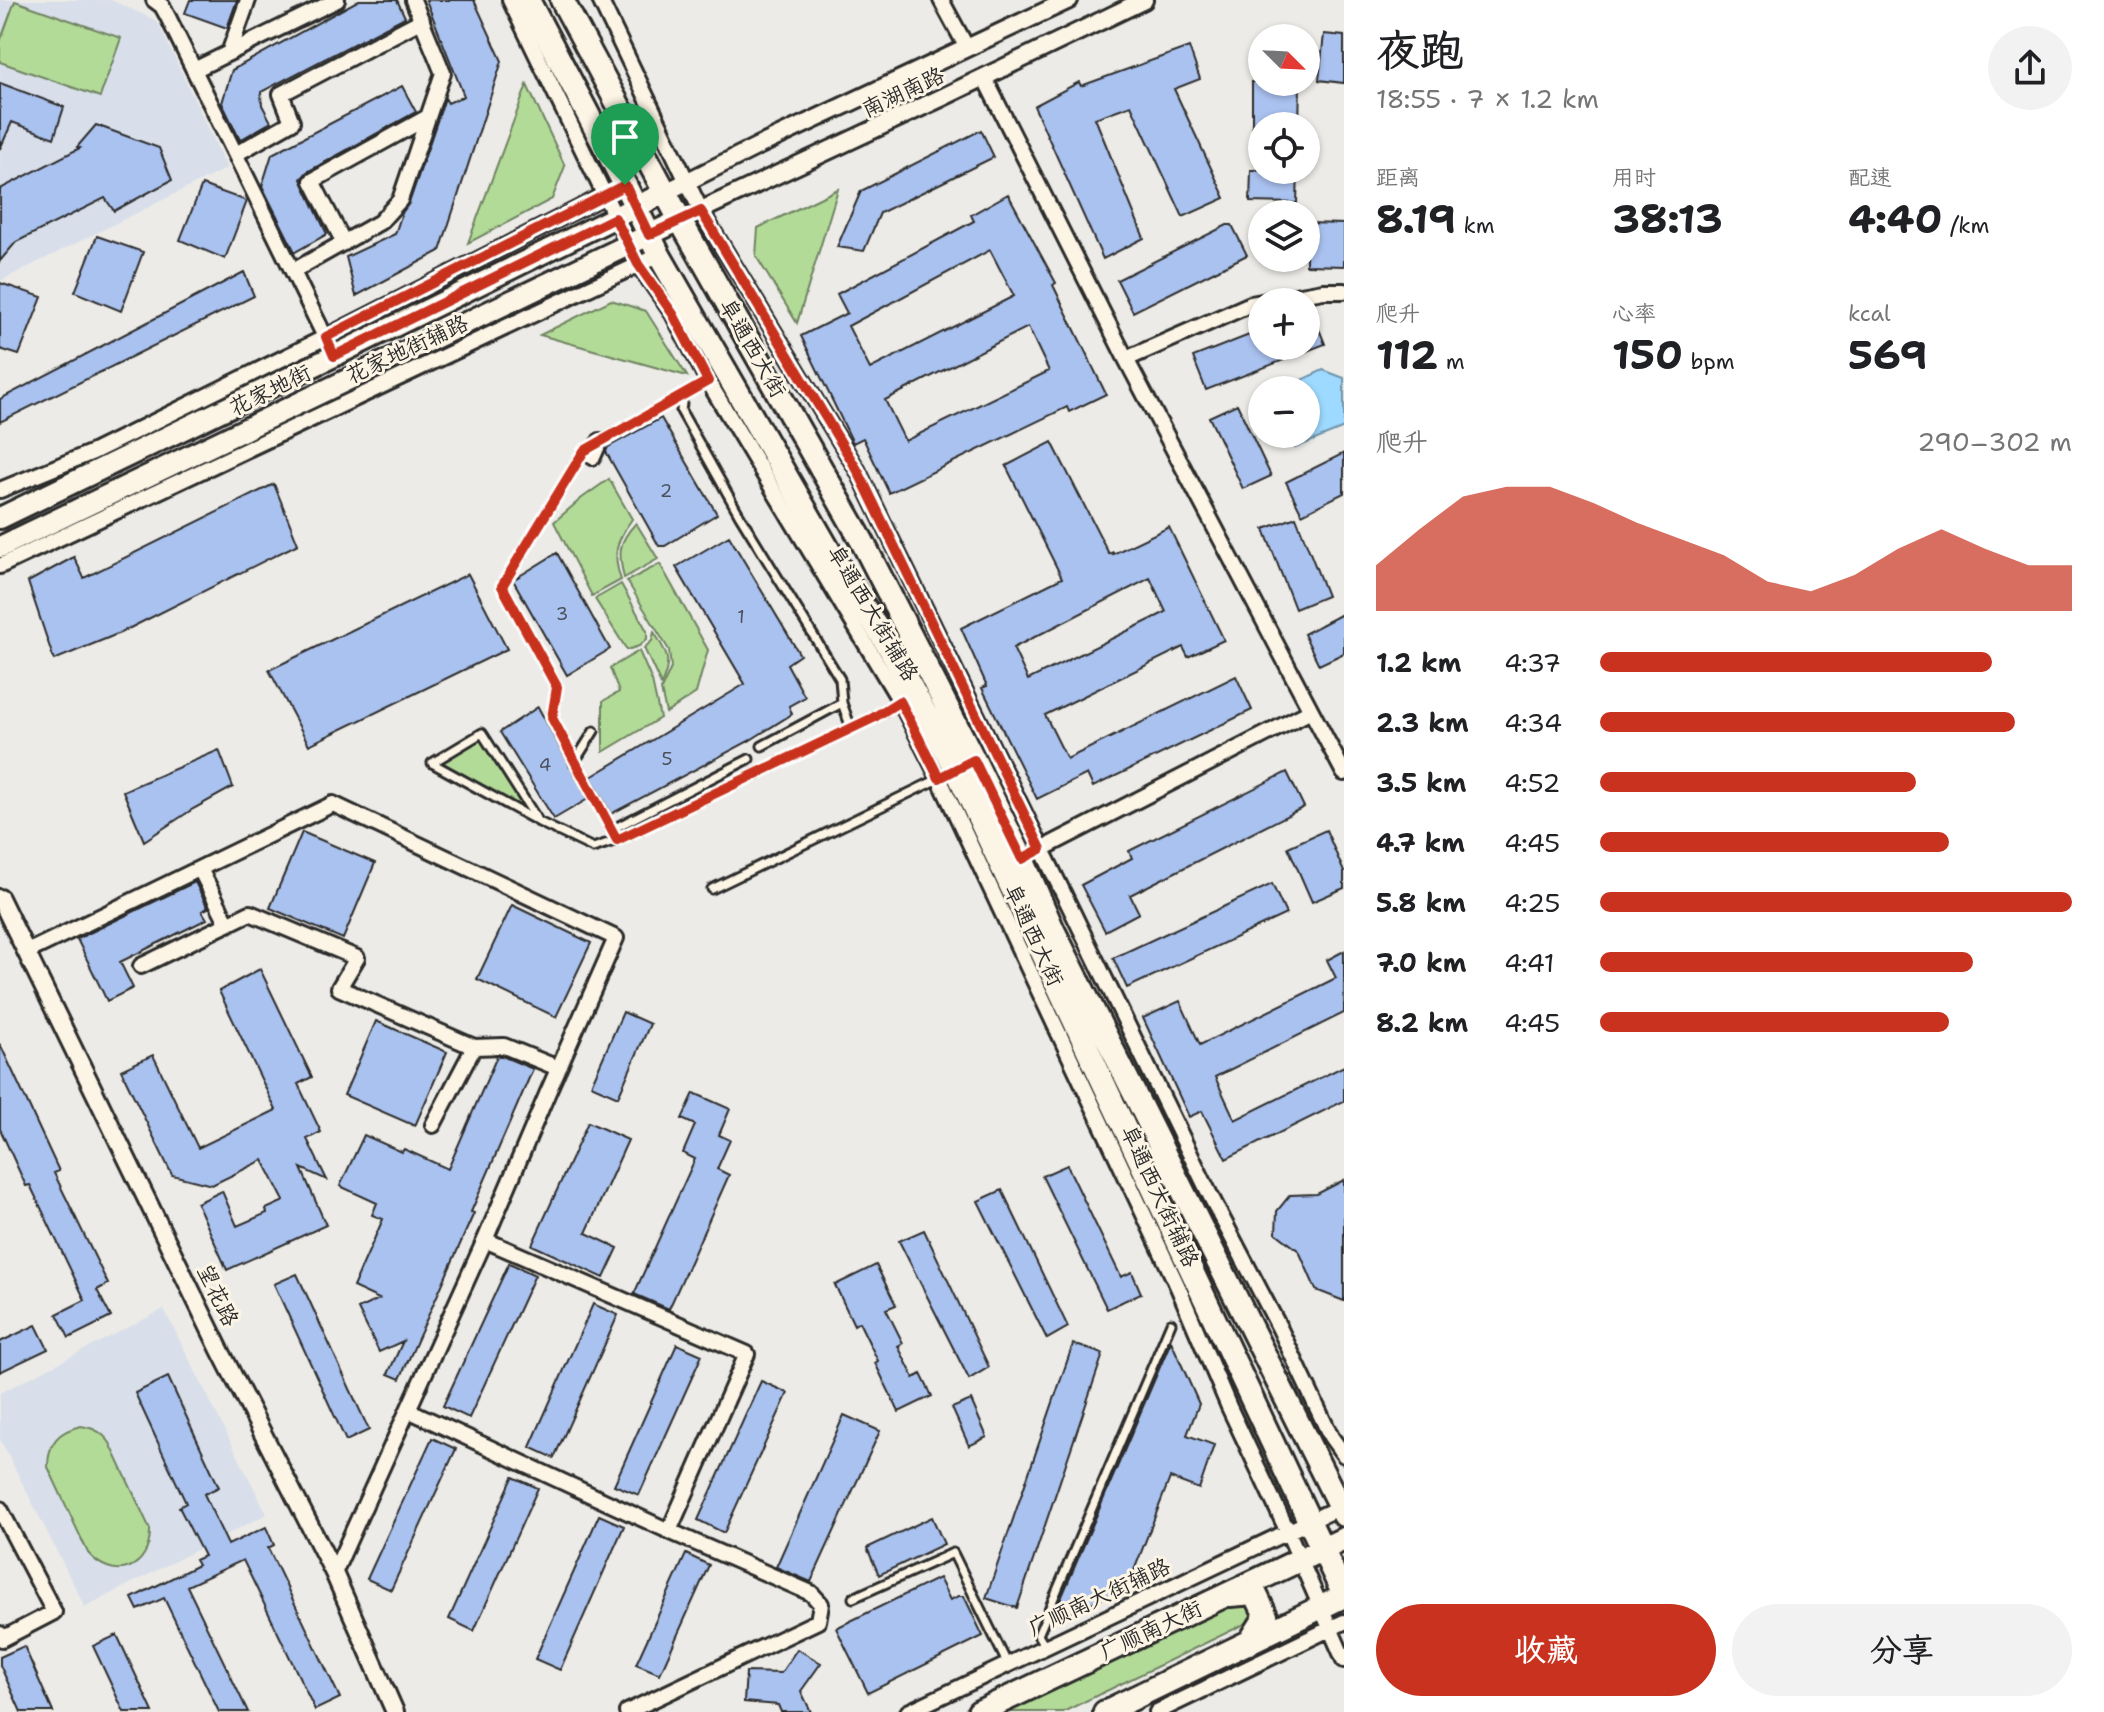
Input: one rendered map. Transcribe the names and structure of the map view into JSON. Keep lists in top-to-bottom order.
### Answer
{
  "streets": {
    "main road": ["阜通西大街", "花家地街", "广顺南大街"],
    "street": [
      "南湖南路",
      "花家地街辅路",
      "阜通西大街辅路",
      "望花路",
      "广顺南大街辅路"
    ]
  },
  "crossings": [
    ["南湖南路", "阜通西大街"],
    ["南湖南路", "花家地街"],
    ["南湖南路", "阜通西大街辅路"],
    ["阜通西大街", "花家地街辅路"],
    ["阜通西大街", "花家地街"],
    ["阜通西大街", "阜通西大街辅路"],
    ["阜通西大街", "广顺南大街辅路"],
    ["阜通西大街", "广顺南大街"],
    ["花家地街辅路", "花家地街"],
    ["花家地街辅路", "阜通西大街辅路"],
    ["花家地街", "阜通西大街辅路"],
    ["阜通西大街辅路", "广顺南大街辅路"],
    ["阜通西大街辅路", "广顺南大街"]
  ],
  "house_numbers": [
    "2",
    "3",
    "1",
    "5",
    "4"
  ],
  "north": "bottom right",
  "page": {
    "heading": ["夜跑", "18:55 · 7 × 1.2 km"],
    "map_buttons": ["+", "−"],
    "stats": [
      ["距离", "8.19 km"],
      ["用时", "38:13"],
      ["配速", "4:40 /km"],
      ["爬升", "112 m"],
      ["心率", "150 bpm"],
      ["kcal", "569"]
    ],
    "chart": ["爬升", "290–302 m"],
    "list": [
      {
        "name": "1.2 km",
        "note": "4:37"
      },
      {
        "name": "2.3 km",
        "note": "4:34"
      },
      {
        "name": "3.5 km",
        "note": "4:52"
      },
      {
        "name": "4.7 km",
        "note": "4:45"
      },
      {
        "name": "5.8 km",
        "note": "4:25"
      },
      {
        "name": "7.0 km",
        "note": "4:41"
      },
      {
        "name": "8.2 km",
        "note": "4:45"
      }
    ],
    "buttons": ["收藏", "分享"]
  }
}
